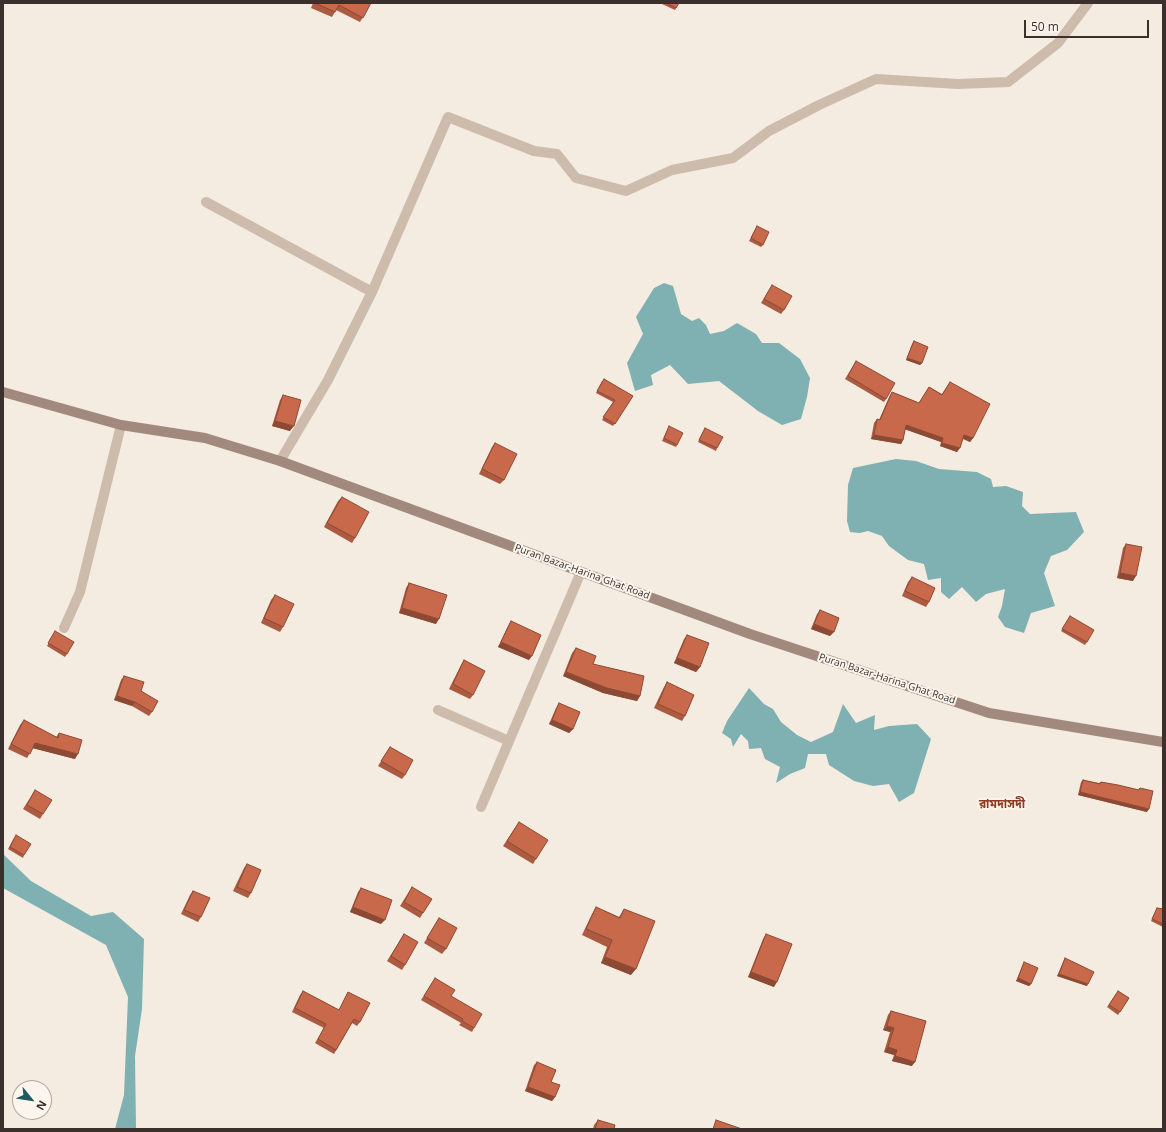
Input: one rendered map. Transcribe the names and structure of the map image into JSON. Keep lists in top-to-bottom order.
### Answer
{
  "streets": {
    "main road": ["Puran Bazar-Harina Ghat Road"]
  },
  "districts": ["রামদাসদী"],
  "scale_bar": "50 m",
  "north": "bottom right"
}
